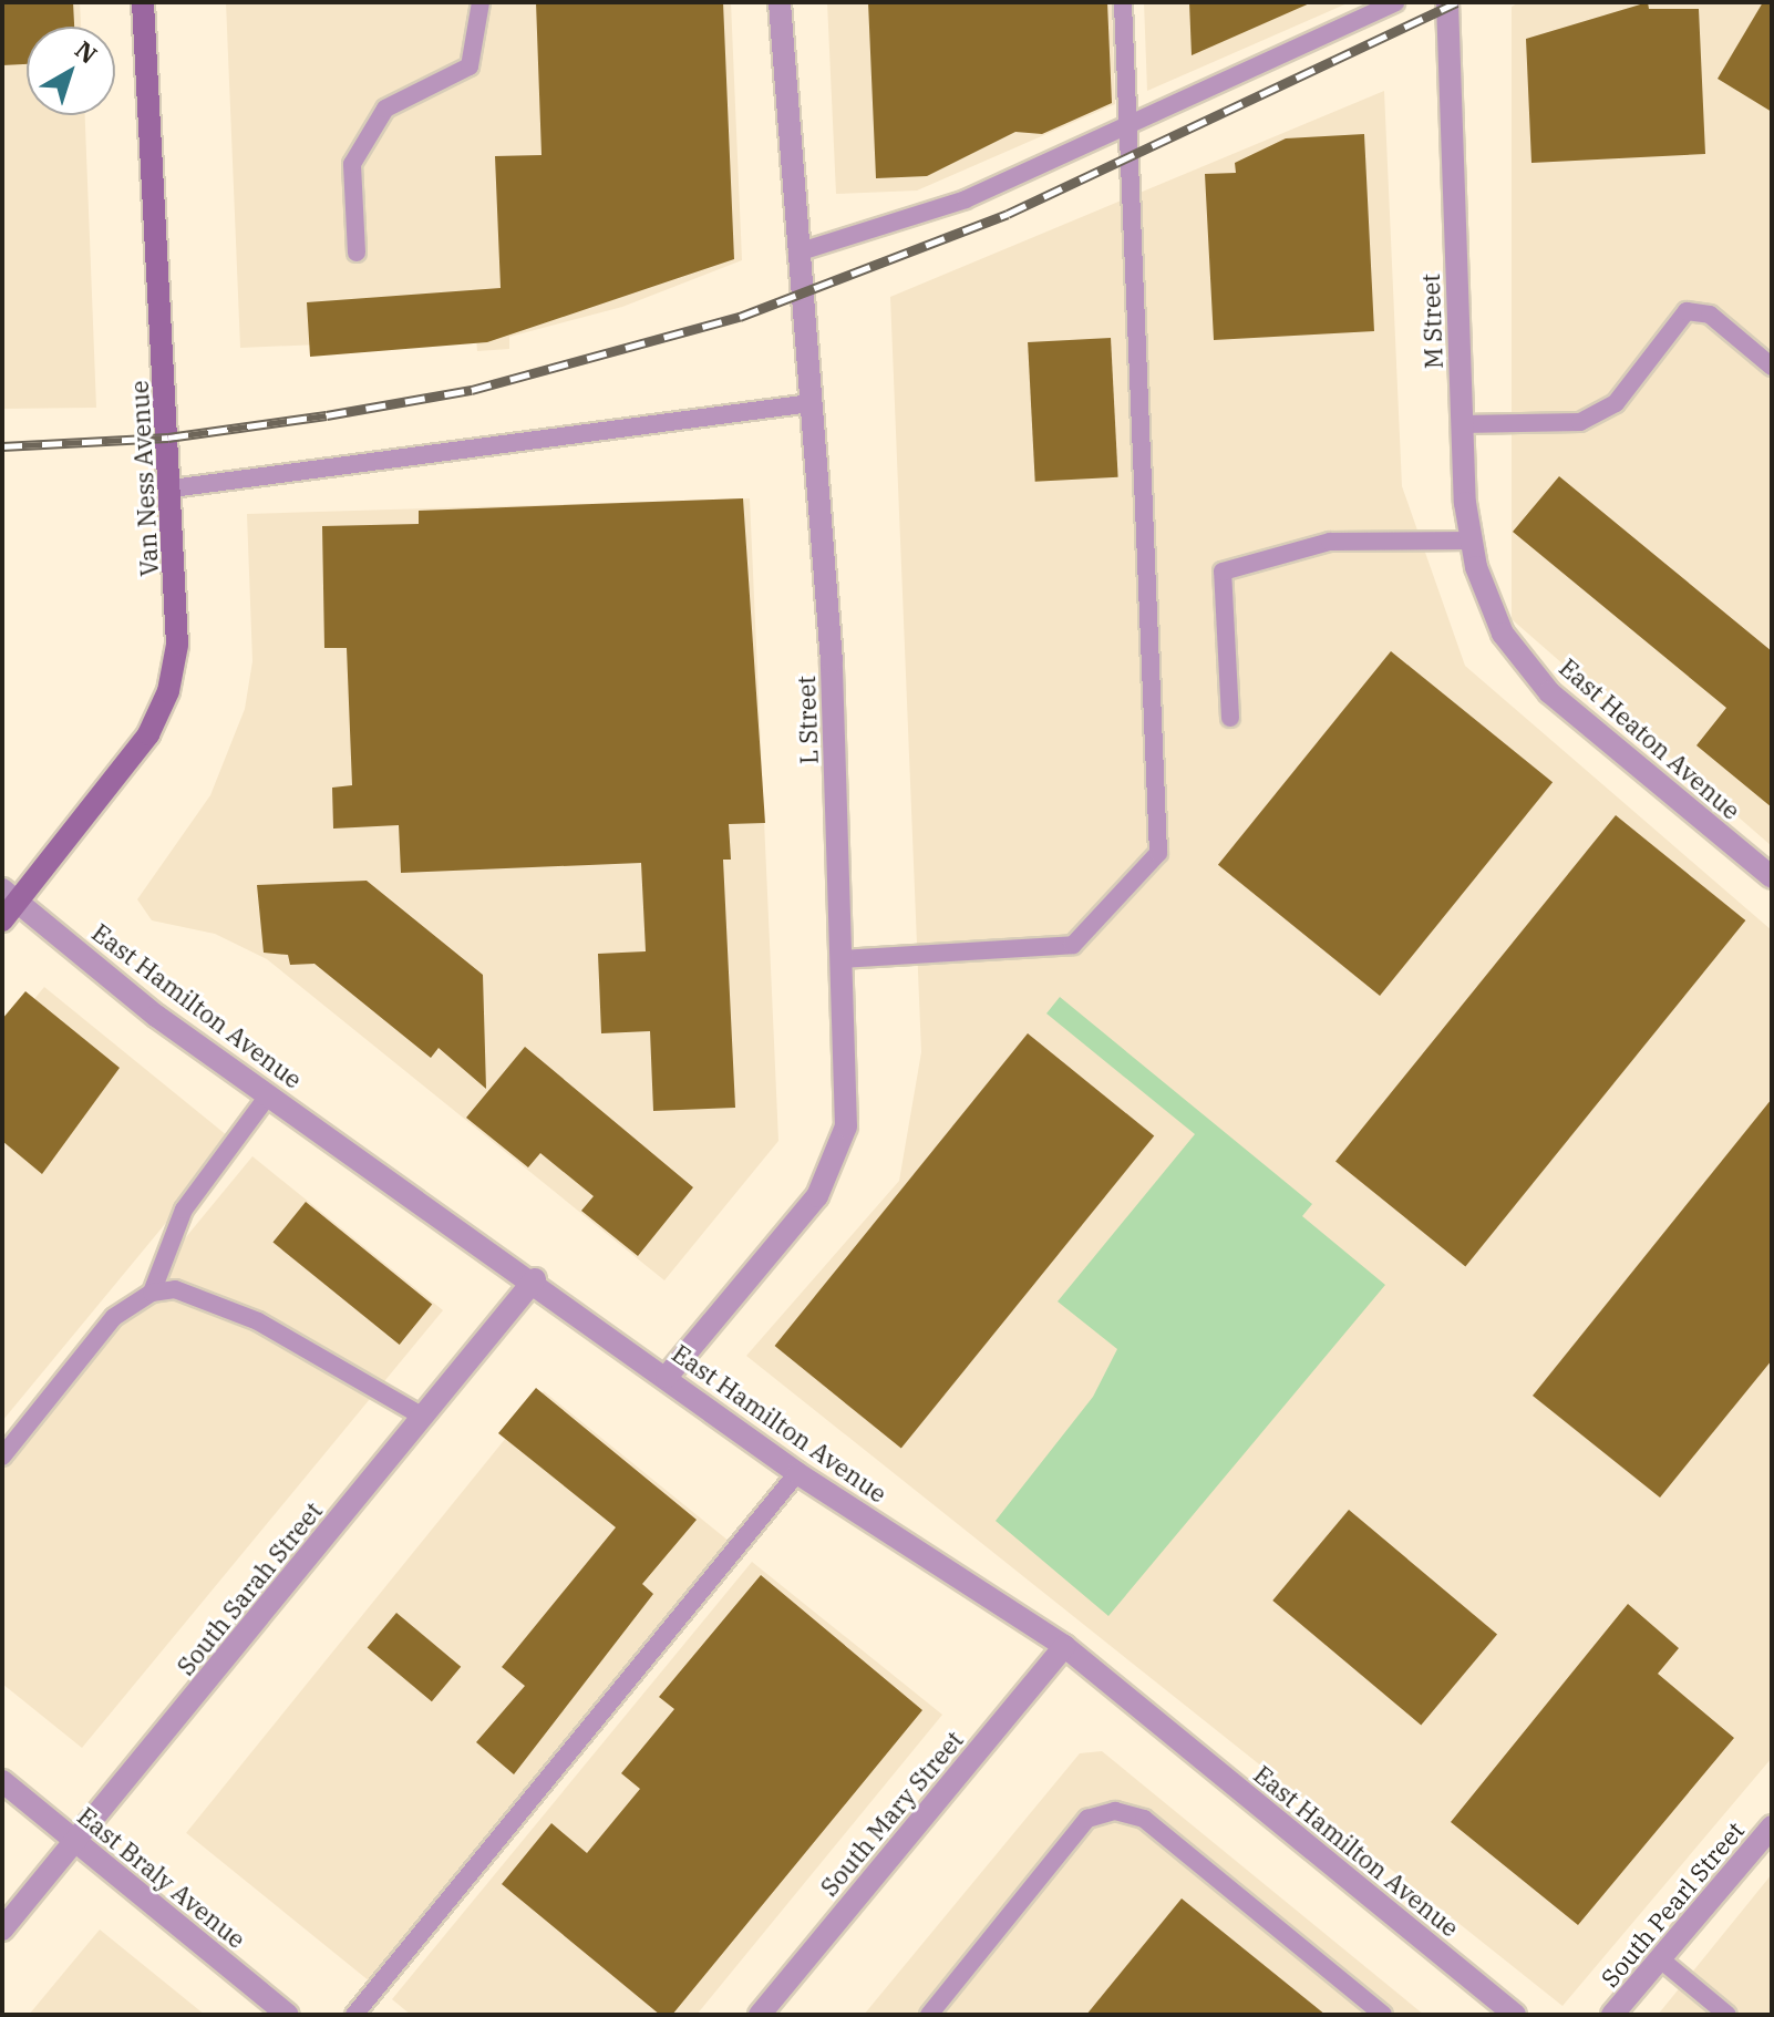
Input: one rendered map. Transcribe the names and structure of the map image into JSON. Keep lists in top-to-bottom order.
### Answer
{
  "streets": {
    "street": [
      "M Street",
      "Van Ness Avenue",
      "L Street",
      "East Heaton Avenue",
      "East Hamilton Avenue",
      "South Sarah Street",
      "South Mary Street",
      "East Braly Avenue",
      "South Pearl Street"
    ]
  },
  "crossings": [
    ["M Street", "East Heaton Avenue"],
    ["Van Ness Avenue", "East Hamilton Avenue"],
    ["L Street", "East Hamilton Avenue"],
    ["East Hamilton Avenue", "South Sarah Street"],
    ["East Hamilton Avenue", "South Mary Street"],
    ["South Sarah Street", "East Braly Avenue"]
  ],
  "north": "top right"
}
